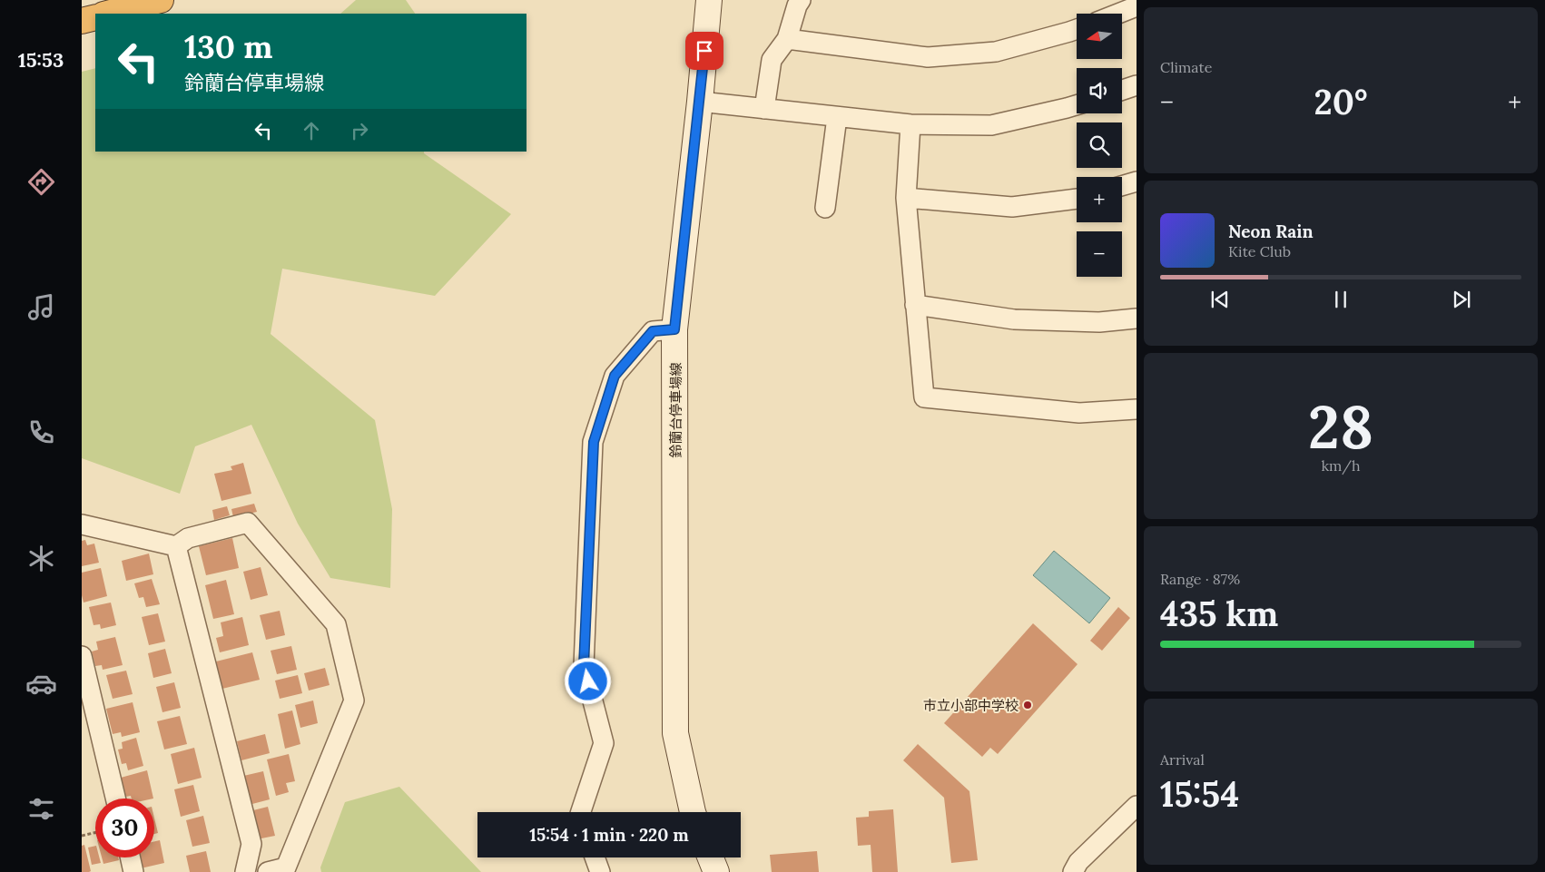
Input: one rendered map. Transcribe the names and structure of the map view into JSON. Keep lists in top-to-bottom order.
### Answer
{
  "streets": {
    "main road": ["鈴蘭台停車場線"]
  },
  "places": ["市立小部中学校"],
  "north": "left",
  "page": {
    "tabs": "15:53",
    "tile": [
      "Climate",
      ["28", "km/h"],
      ["Range · 87%", "435 km"],
      ["Arrival", "15:54"]
    ],
    "map_buttons": ["+", "−"],
    "turn": ["130 m", "鈴蘭台停車場線"],
    "heat": ["−", "20°", "+"],
    "song": ["Neon Rain", "Kite Club"],
    "limit": "30",
    "trip": "15:54 · 1 min · 220 m"
  }
}
